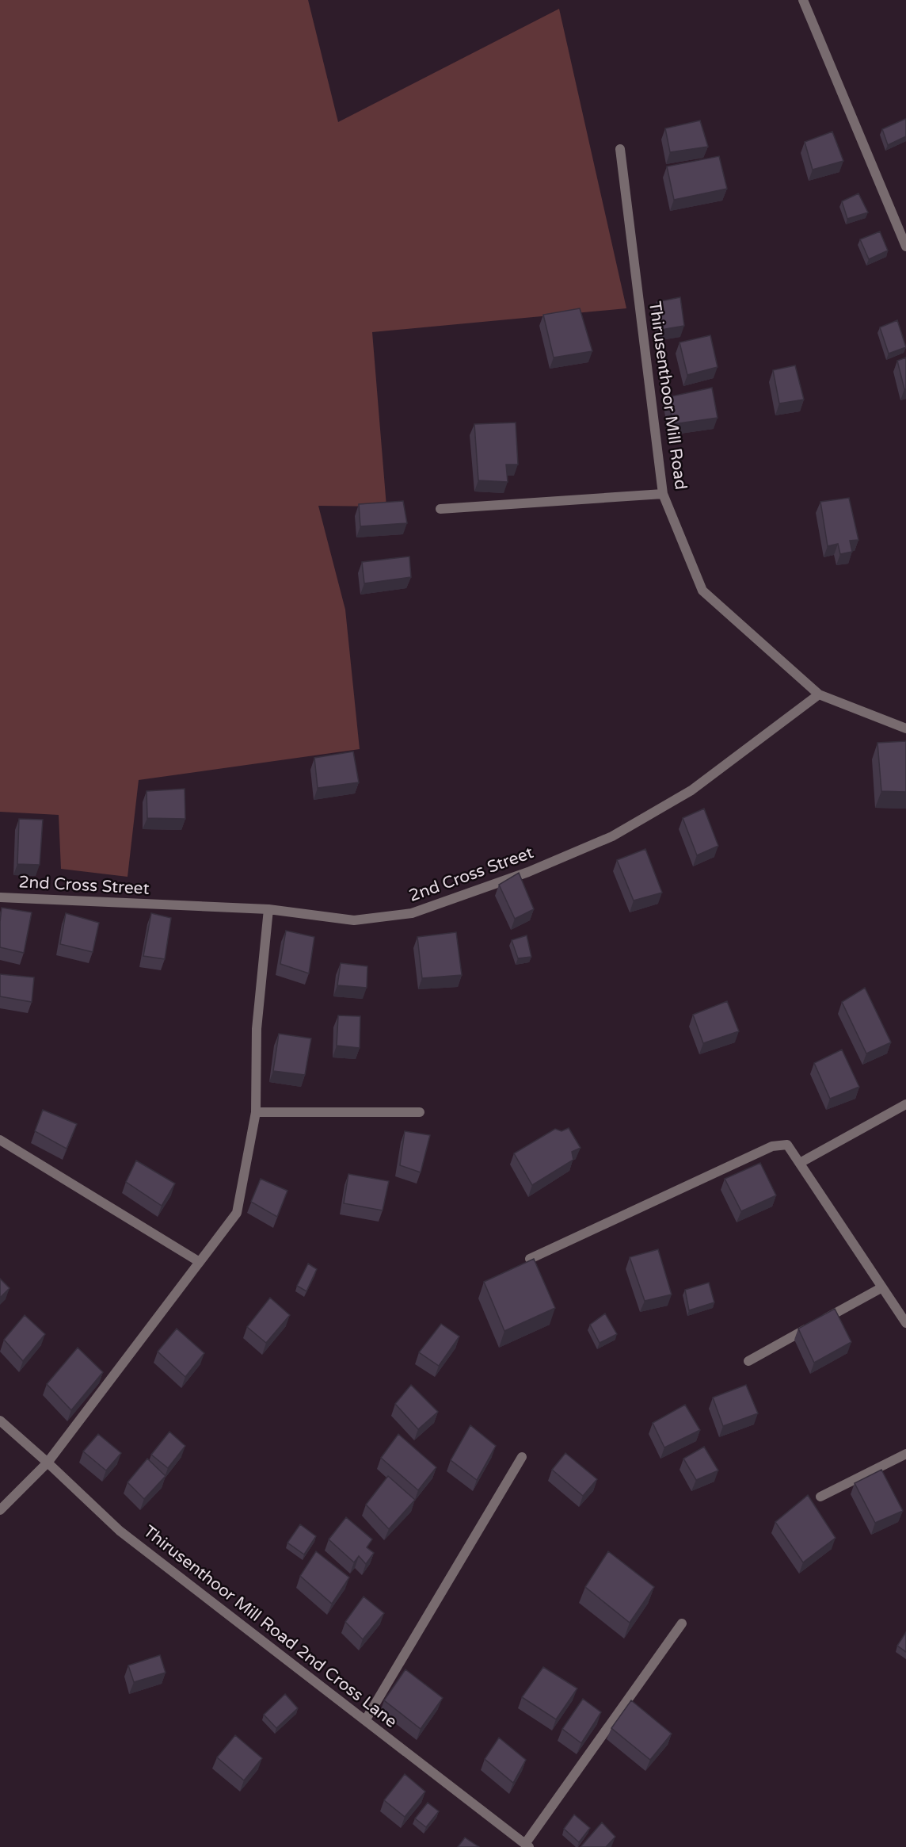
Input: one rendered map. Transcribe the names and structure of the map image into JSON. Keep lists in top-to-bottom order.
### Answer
{
  "streets": {
    "street": ["Thirusenthoor Mill Road", "2nd Cross Street", "Thirusenthoor Mill Road 2nd Cross Lane"]
  },
  "crossings": [
    ["Thirusenthoor Mill Road", "2nd Cross Street"]
  ]
}
